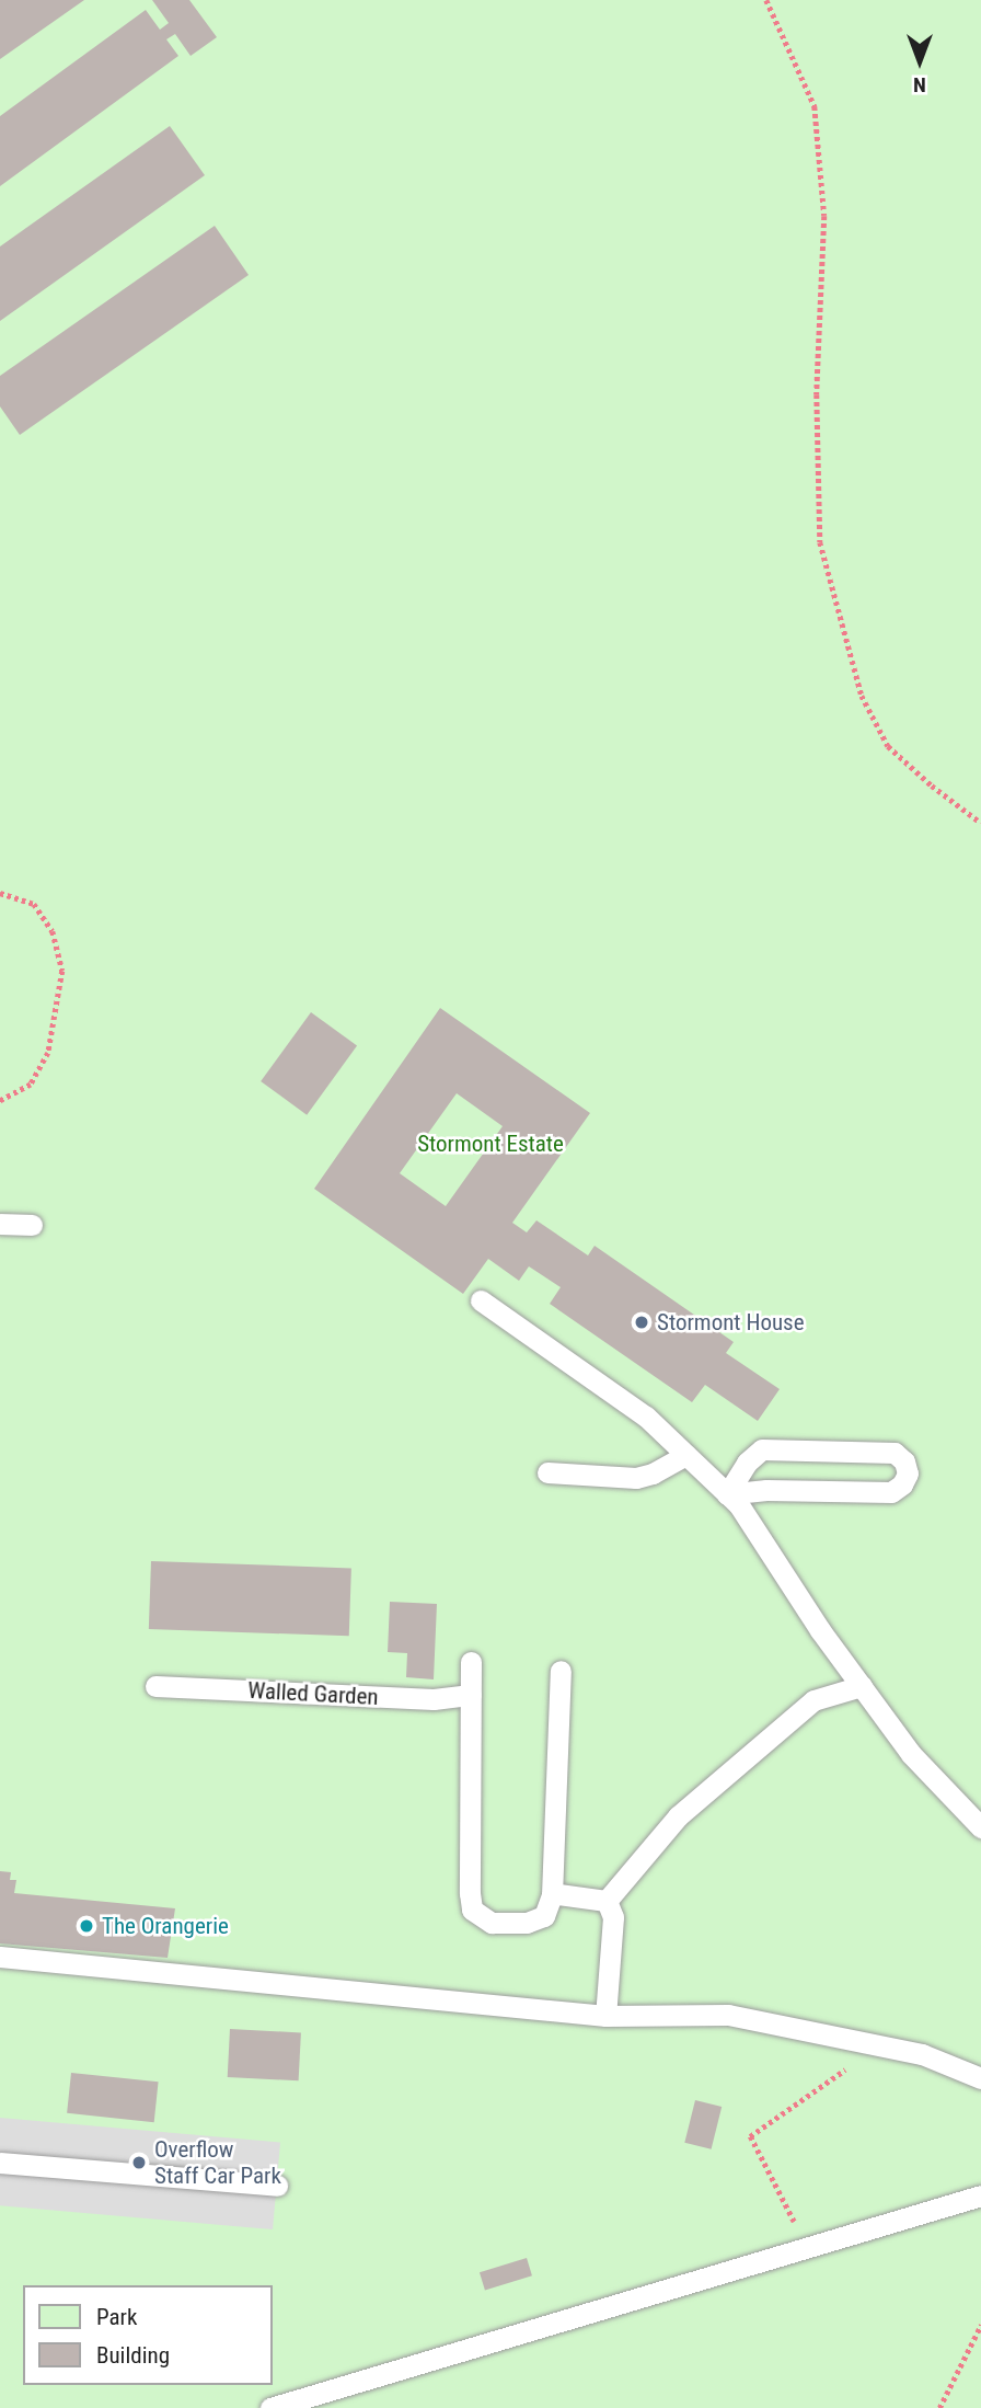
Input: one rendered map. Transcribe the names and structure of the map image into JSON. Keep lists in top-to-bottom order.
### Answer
{
  "streets": {
    "lane": ["Walled Garden"]
  },
  "parks": ["Stormont Estate"],
  "places": ["Stormont House", "The Orangerie", "Overflow Staff Car Park"],
  "legend": ["Park", "Building"],
  "north": "bottom"
}
